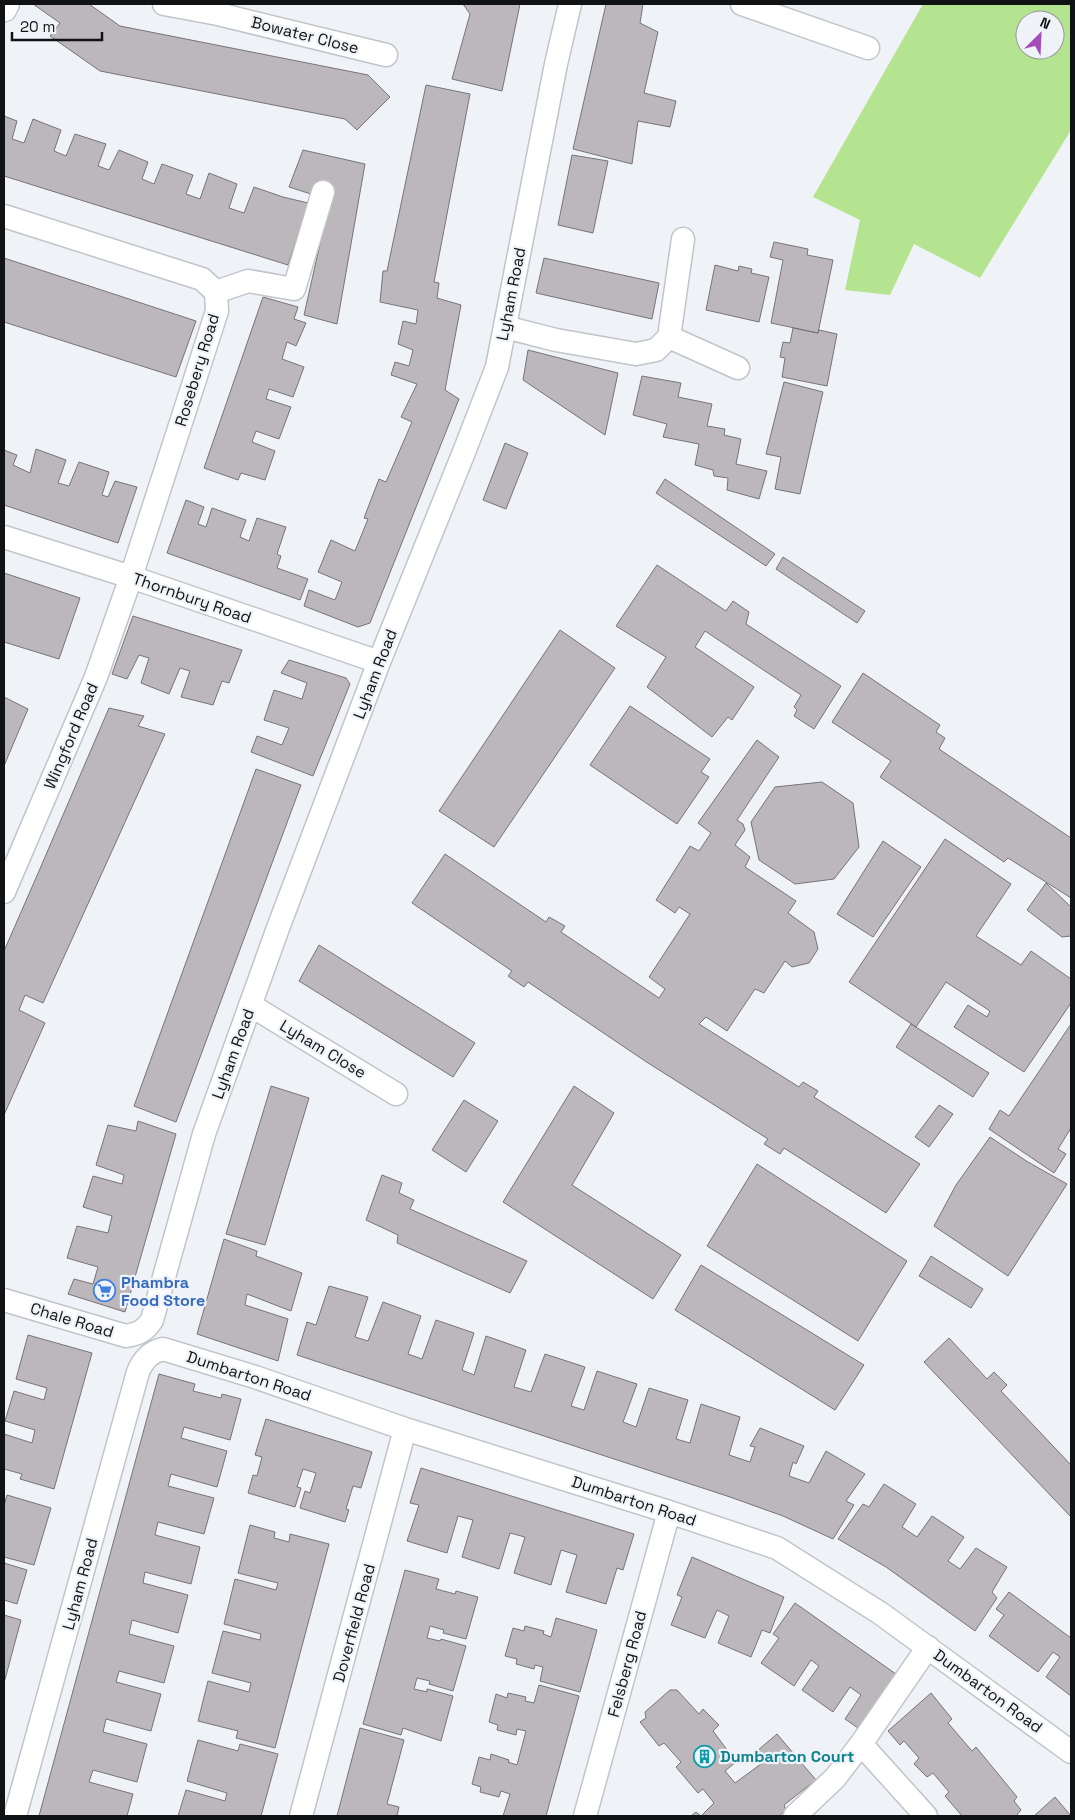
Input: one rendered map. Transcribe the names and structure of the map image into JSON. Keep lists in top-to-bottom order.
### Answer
{
  "streets": {
    "street": [
      "Bowater Close",
      "Lyham Road",
      "Rosebery Road",
      "Thornbury Road",
      "Wingford Road",
      "Lyham Close",
      "Chale Road",
      "Dumbarton Road",
      "Doverfield Road",
      "Felsberg Road"
    ]
  },
  "crossings": [
    ["Lyham Road", "Thornbury Road"],
    ["Lyham Road", "Lyham Close"],
    ["Lyham Road", "Chale Road"],
    ["Lyham Road", "Dumbarton Road"],
    ["Rosebery Road", "Thornbury Road"],
    ["Rosebery Road", "Wingford Road"],
    ["Thornbury Road", "Wingford Road"],
    ["Dumbarton Road", "Doverfield Road"],
    ["Dumbarton Road", "Felsberg Road"]
  ],
  "places": {
    "supermarket": ["Phambra Food Store"],
    "building": ["Dumbarton Court"]
  },
  "scale_bar": "20 m",
  "north": "top right"
}
